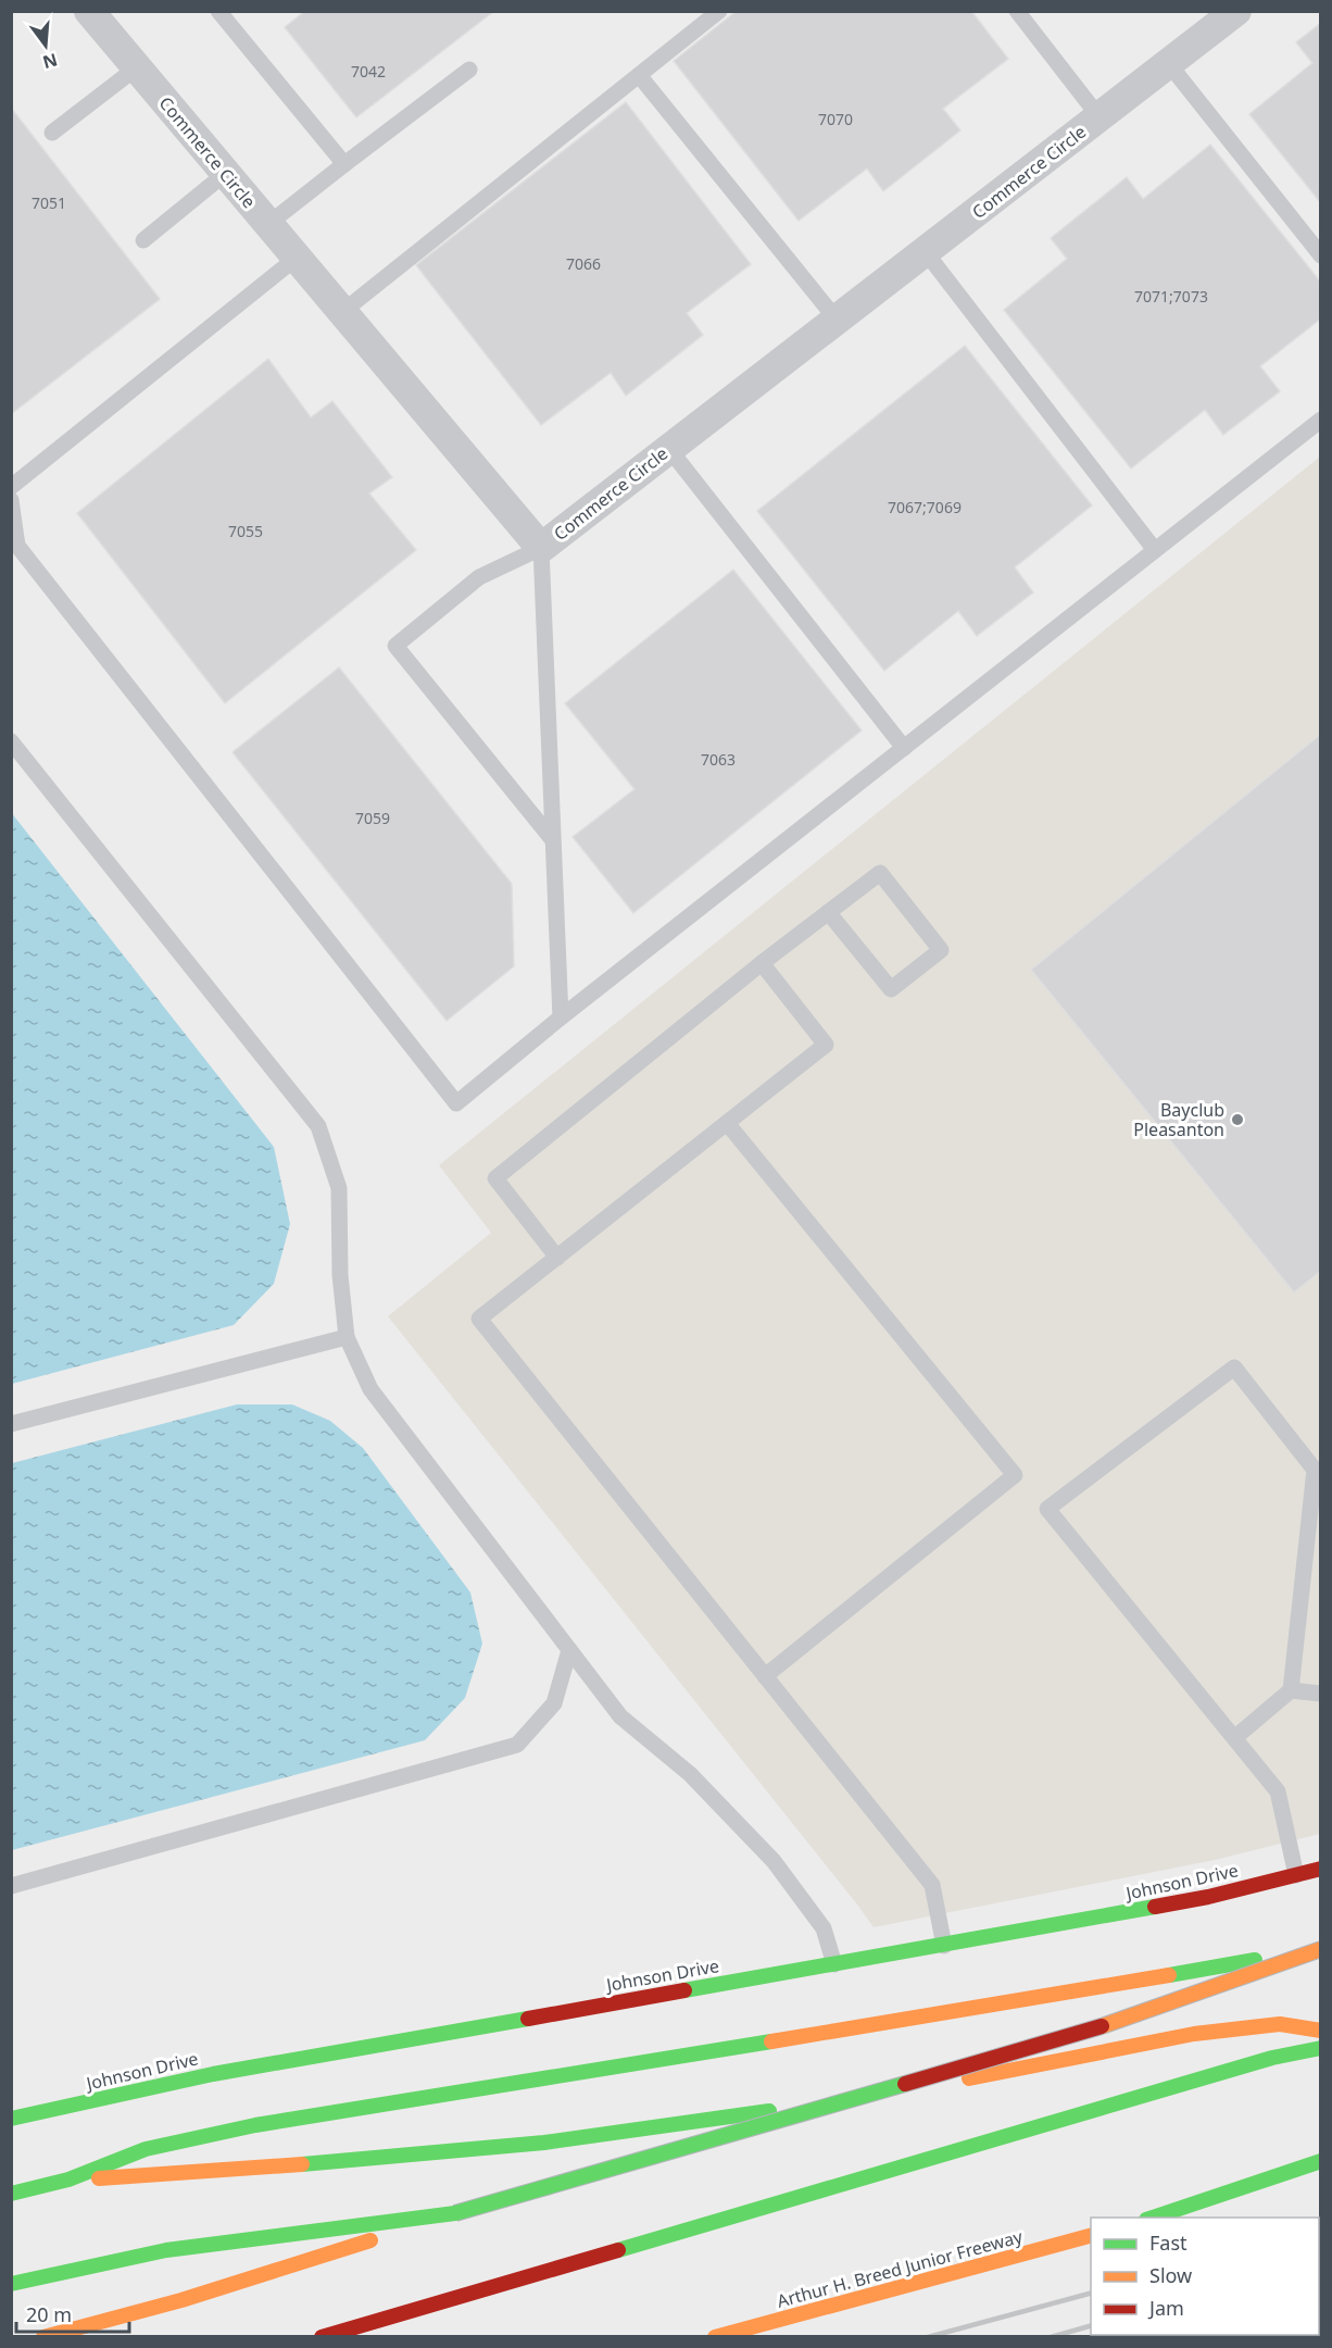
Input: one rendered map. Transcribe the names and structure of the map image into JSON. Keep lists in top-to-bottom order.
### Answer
{
  "streets": {
    "main road": ["Johnson Drive", "Arthur H. Breed Junior Freeway"],
    "street": ["Commerce Circle"]
  },
  "places": ["Bayclub Pleasanton"],
  "house_numbers": [
    "7042",
    "7070",
    "7051",
    "7066",
    "7071;7073",
    "7067;7069",
    "7055",
    "7063",
    "7059"
  ],
  "legend": ["Fast", "Slow", "Jam"],
  "scale_bar": "20 m",
  "north": "bottom"
}
